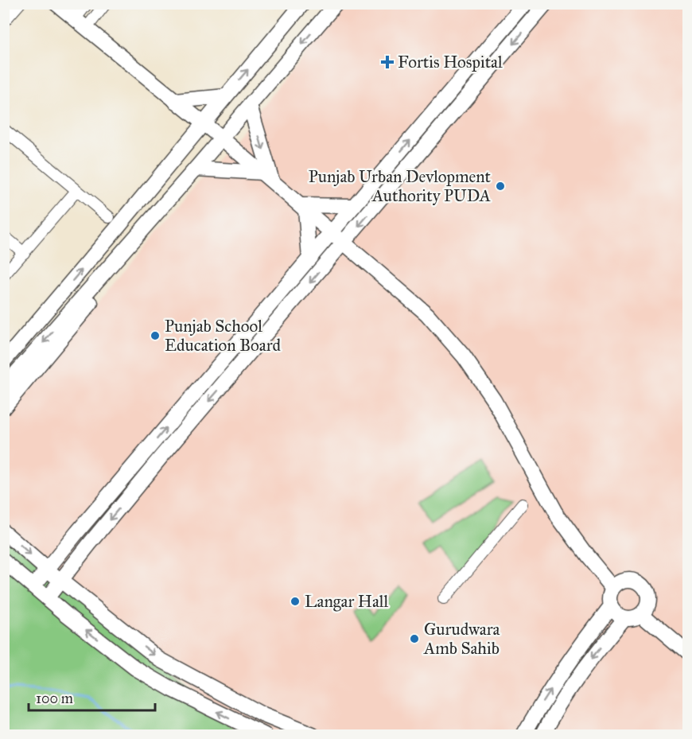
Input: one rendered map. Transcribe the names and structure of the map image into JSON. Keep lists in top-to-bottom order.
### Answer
{
  "places": {
    "health": ["Fortis Hospital"],
    "other": [
      "Punjab Urban Devlopment Authority PUDA",
      "Punjab School Education Board",
      "Langar Hall",
      "Gurudwara Amb Sahib"
    ]
  },
  "scale_bar": "100 m"
}
